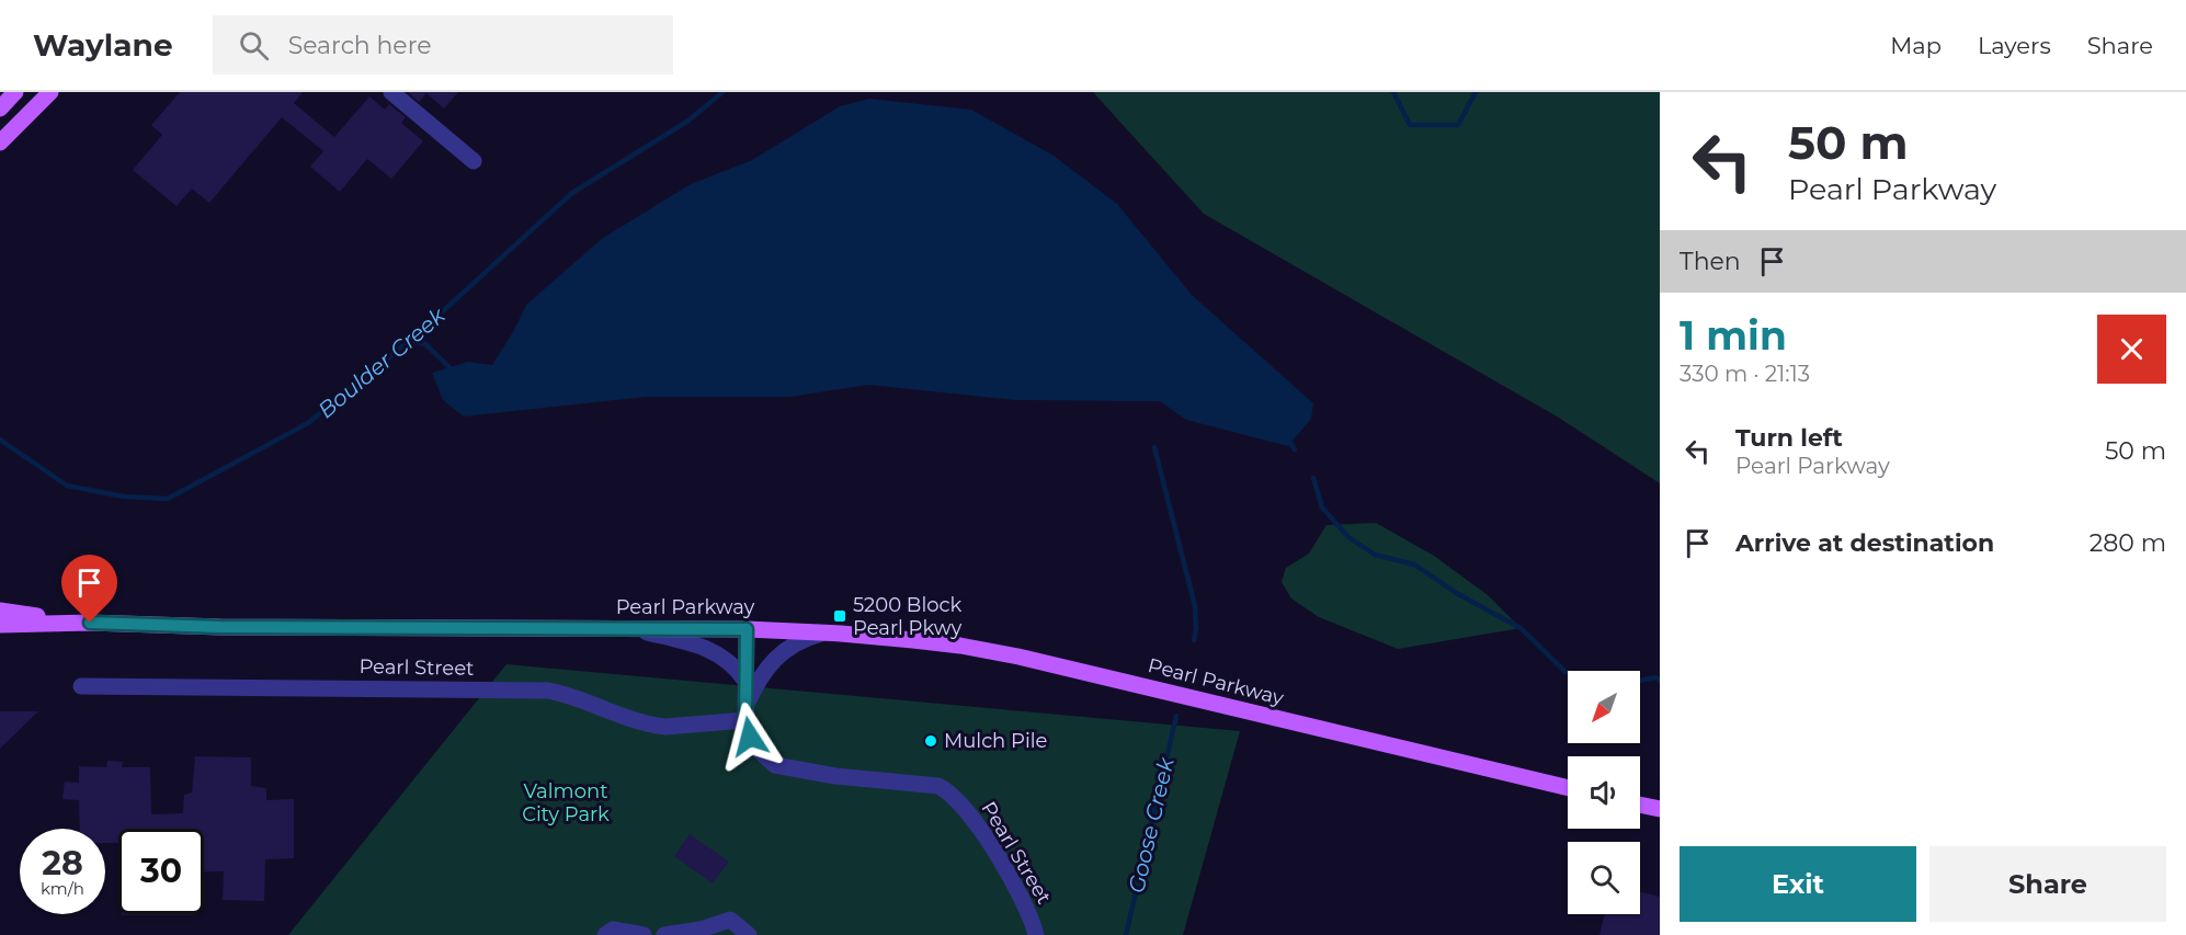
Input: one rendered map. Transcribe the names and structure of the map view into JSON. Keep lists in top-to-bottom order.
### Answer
{
  "streets": {
    "main road": ["Pearl Parkway"],
    "street": ["Pearl Street"]
  },
  "crossings": [
    ["Pearl Parkway", "Pearl Street"]
  ],
  "water": ["Boulder Creek", "Goose Creek"],
  "parks": ["Valmont City Park"],
  "places": {
    "transit": ["5200 Block Pearl Pkwy"],
    "other": ["Mulch Pile"]
  },
  "north": "bottom left",
  "page": {
    "header": "Waylane",
    "search": "Search here",
    "nav": ["Map", "Layers", "Share"],
    "turn": ["50 m", "Pearl Parkway"],
    "then": "Then",
    "heading": ["1 min", "330 m · 21:13"],
    "list": [
      {
        "name": "Turn left",
        "note": "Pearl Parkway",
        "value": "50 m"
      },
      {
        "name": "Arrive at destination",
        "value": "280 m"
      }
    ],
    "speed": "28 km/h",
    "limit": "30",
    "buttons": ["Exit", "Share"]
  }
}
